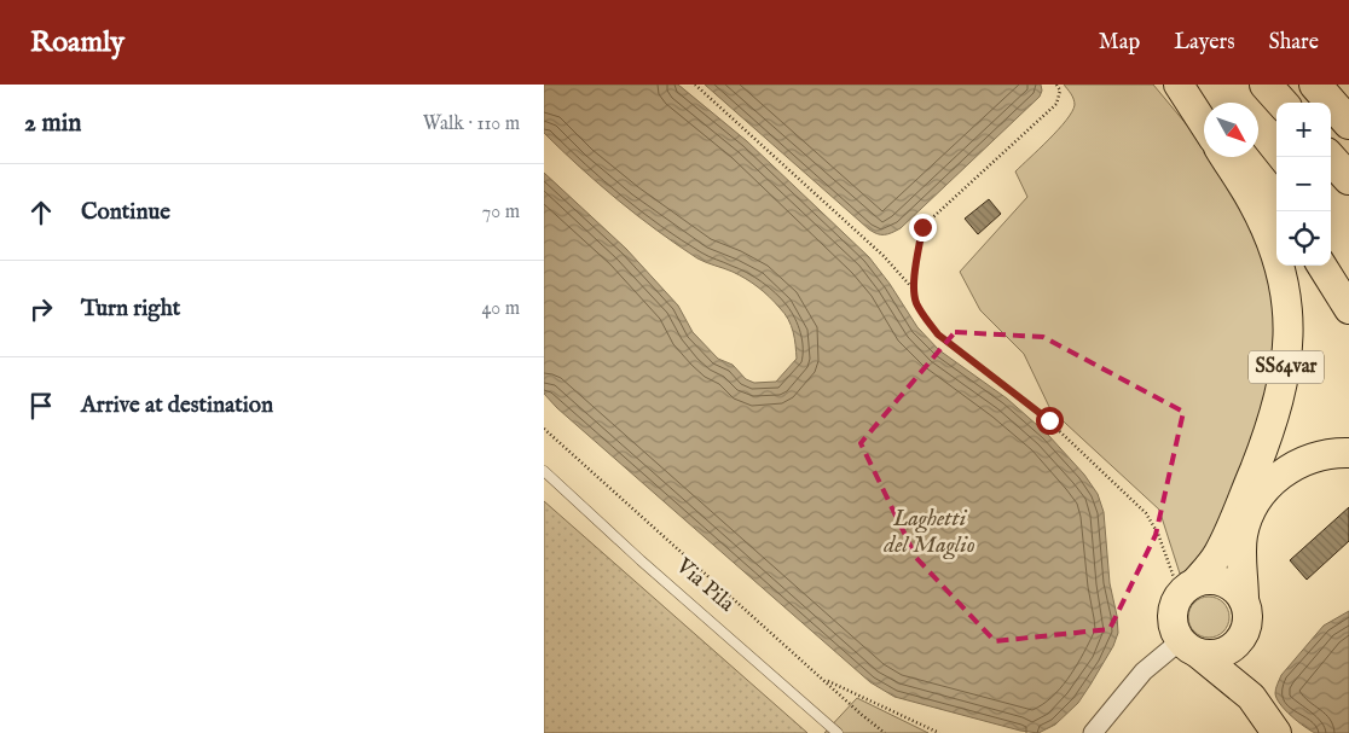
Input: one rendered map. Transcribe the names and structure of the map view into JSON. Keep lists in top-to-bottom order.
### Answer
{
  "streets": {
    "highway": ["SS64var"],
    "lane": ["Via Pila"]
  },
  "water": ["Laghetti del Maglio"],
  "north": "bottom right",
  "page": {
    "header": "Roamly",
    "nav": ["Map", "Layers", "Share"],
    "heading": ["2 min", "Walk · 110 m"],
    "map_buttons": ["+", "−"],
    "list": [
      ["Continue", "70 m"],
      ["Turn right", "40 m"],
      "Arrive at destination"
    ]
  }
}
